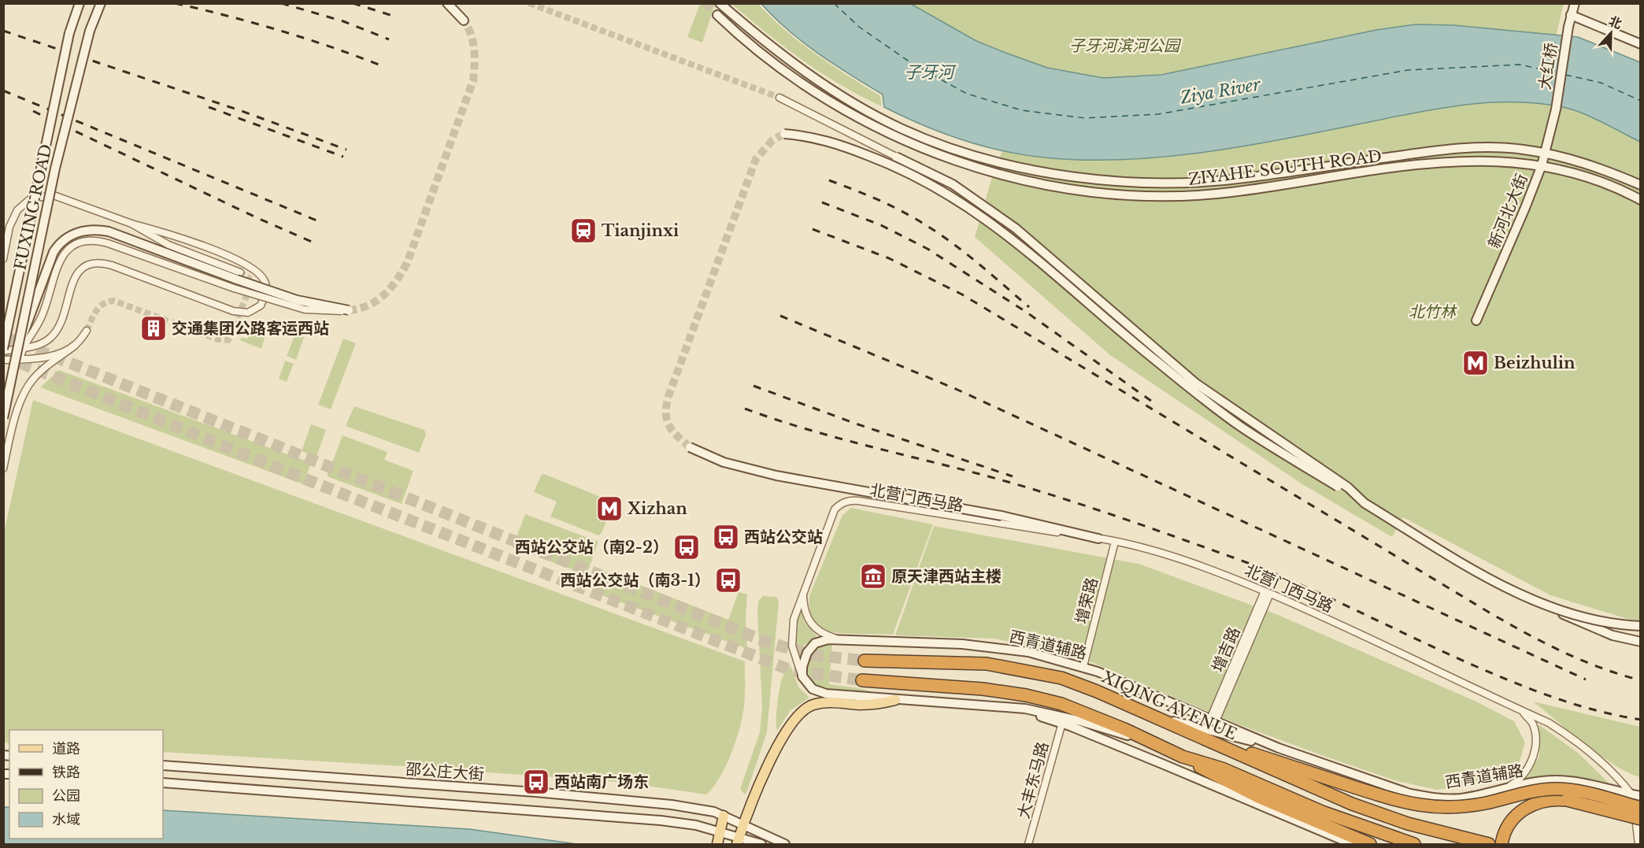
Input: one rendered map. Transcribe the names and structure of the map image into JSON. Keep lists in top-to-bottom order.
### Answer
{
  "streets": {
    "highway": ["XIQING AVENUE"],
    "street": [
      "大红桥",
      "ZIYAHE SOUTH ROAD",
      "FUXING ROAD",
      "新河北大街",
      "北营门西马路",
      "增荣路",
      "西青道辅路",
      "增吉路",
      "邵公庄大街",
      "大丰东马路"
    ]
  },
  "crossings": [
    ["大红桥", "新河北大街"],
    ["ZIYAHE SOUTH ROAD", "新河北大街"],
    ["北营门西马路", "增荣路"],
    ["北营门西马路", "西青道辅路"],
    ["北营门西马路", "增吉路"],
    ["增荣路", "西青道辅路"],
    ["西青道辅路", "增吉路"]
  ],
  "water": ["子牙河", "Ziya River"],
  "parks": ["子牙河滨河公园", "北竹林"],
  "places": {
    "station": ["Tianjinxi"],
    "building": ["交通集团公路客运西站"],
    "metro station": ["Beizhulin", "Xizhan"],
    "bus stop": [
      "西站公交站",
      "西站公交站（南2-2）",
      "西站公交站（南3-1）",
      "西站南广场东"
    ],
    "museum": ["原天津西站主楼"]
  },
  "legend": [
    "道路",
    "铁路",
    "公园",
    "水域"
  ],
  "north": "top"
}
